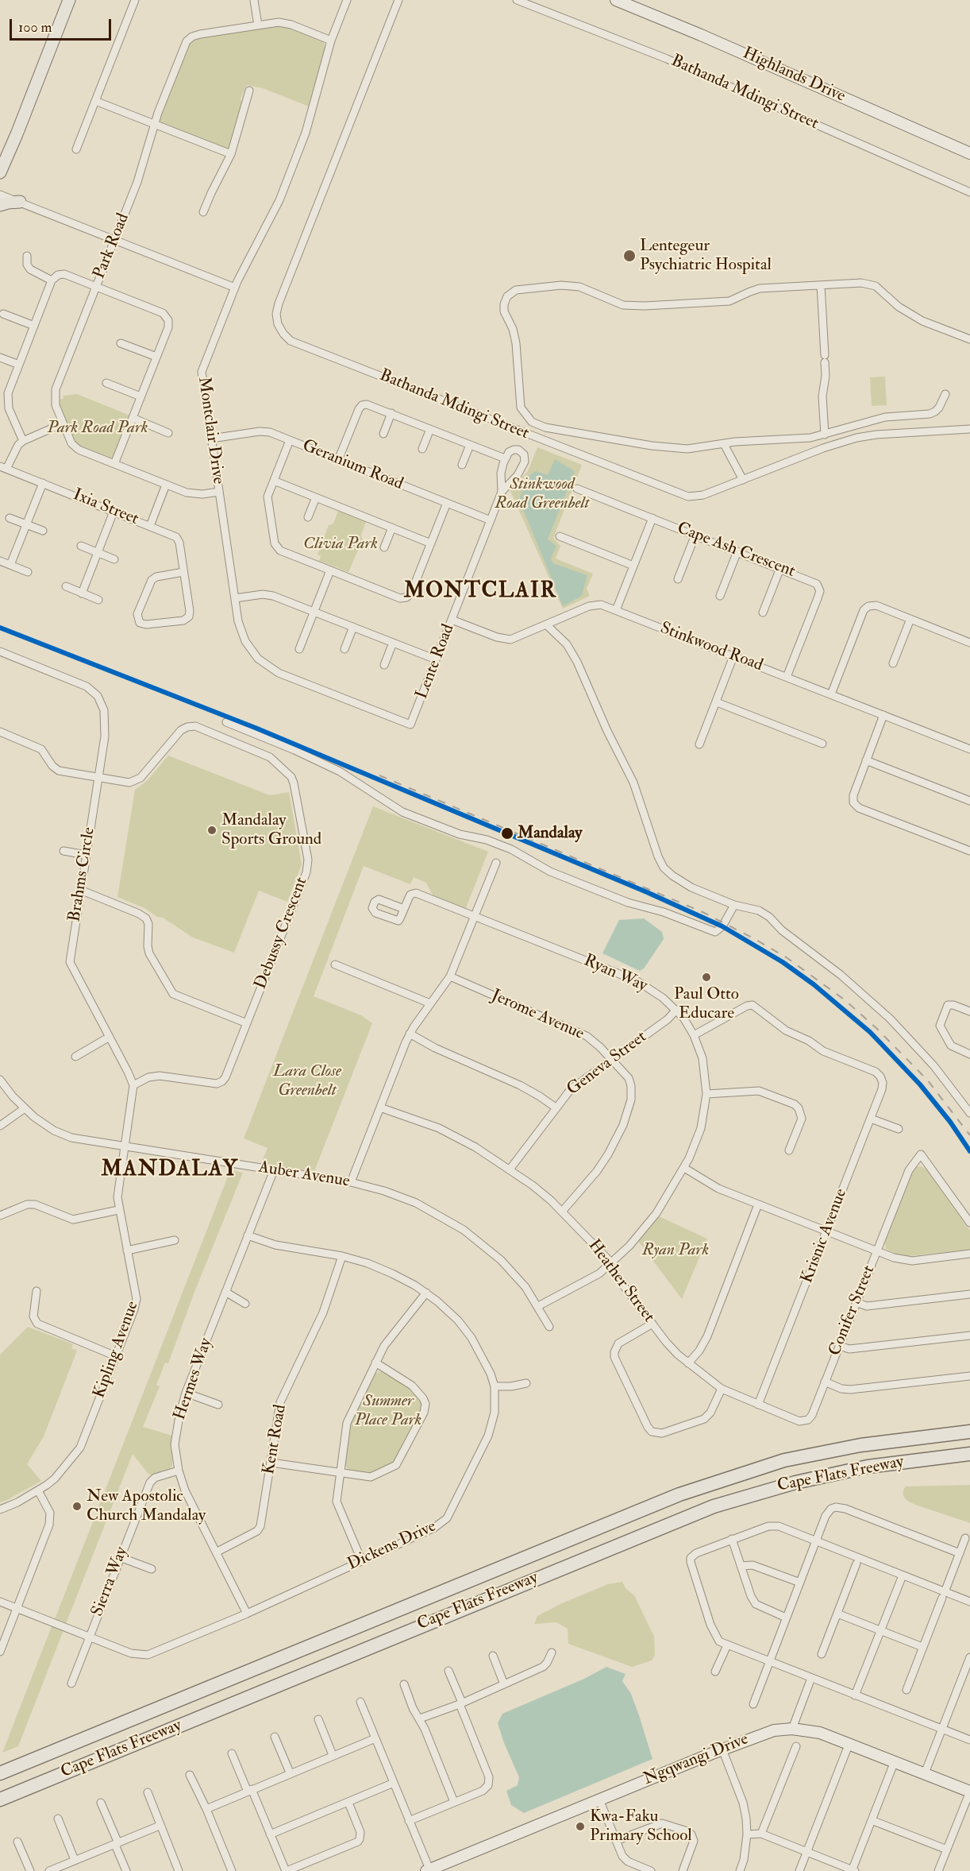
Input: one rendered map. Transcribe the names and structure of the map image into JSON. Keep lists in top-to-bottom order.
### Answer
{
  "streets": {
    "highway": ["Cape Flats Freeway"],
    "street": [
      "Highlands Drive",
      "Bathanda Mdingi Street",
      "Park Road",
      "Montclair Drive",
      "Geranium Road",
      "Ixia Street",
      "Cape Ash Crescent",
      "Stinkwood Road",
      "Lente Road",
      "Brahms Circle",
      "Debussy Crescent",
      "Ryan Way",
      "Jerome Avenue",
      "Geneva Street",
      "Auber Avenue",
      "Krisnic Avenue",
      "Heather Street",
      "Conifer Street",
      "Kipling Avenue",
      "Hermes Way",
      "Kent Road",
      "Dickens Drive",
      "Sierra Way",
      "Ngqwangi Drive"
    ]
  },
  "crossings": [
    ["Park Road", "Montclair Drive"],
    ["Montclair Drive", "Geranium Road"],
    ["Montclair Drive", "Lente Road"],
    ["Geranium Road", "Lente Road"],
    ["Cape Ash Crescent", "Stinkwood Road"],
    ["Stinkwood Road", "Lente Road"],
    ["Brahms Circle", "Debussy Crescent"],
    ["Ryan Way", "Geneva Street"],
    ["Ryan Way", "Auber Avenue"],
    ["Ryan Way", "Krisnic Avenue"],
    ["Ryan Way", "Heather Street"],
    ["Jerome Avenue", "Geneva Street"],
    ["Jerome Avenue", "Heather Street"],
    ["Geneva Street", "Heather Street"],
    ["Auber Avenue", "Kipling Avenue"],
    ["Auber Avenue", "Hermes Way"],
    ["Krisnic Avenue", "Heather Street"],
    ["Krisnic Avenue", "Conifer Street"],
    ["Heather Street", "Conifer Street"],
    ["Hermes Way", "Kent Road"],
    ["Hermes Way", "Dickens Drive"],
    ["Hermes Way", "Sierra Way"],
    ["Kent Road", "Dickens Drive"],
    ["Dickens Drive", "Sierra Way"]
  ],
  "districts": ["MONTCLAIR", "MANDALAY"],
  "parks": [
    "Park Road Park",
    "Stinkwood Road Greenbelt",
    "Clivia Park",
    "Lara Close Greenbelt",
    "Ryan Park",
    "Summer Place Park"
  ],
  "places": [
    "Lentegeur Psychiatric Hospital",
    "Mandalay Sports Ground",
    "Mandalay",
    "Paul Otto Educare",
    "New Apostolic Church Mandalay",
    "Kwa-Faku Primary School"
  ],
  "scale_bar": "100 m"
}
